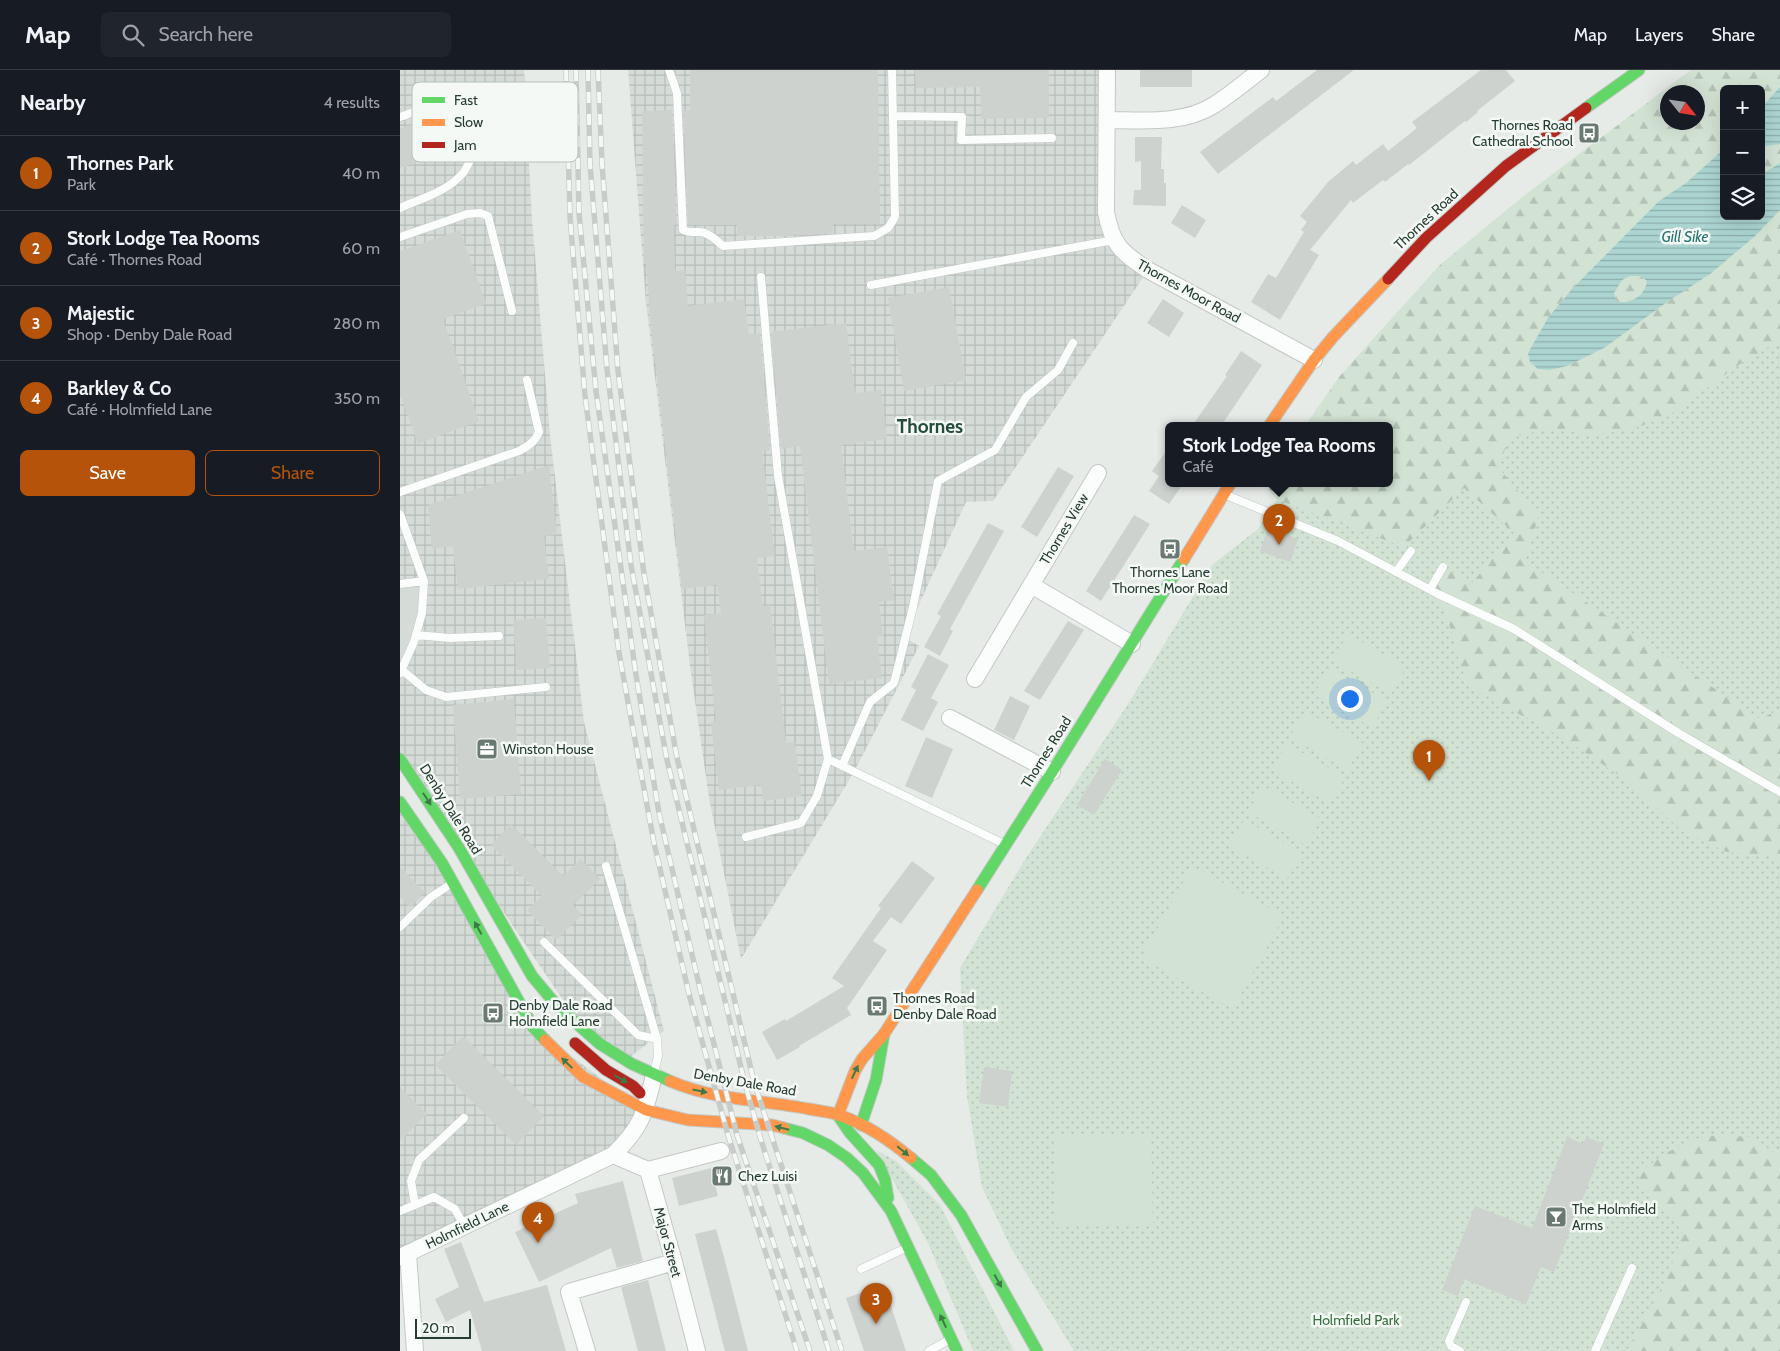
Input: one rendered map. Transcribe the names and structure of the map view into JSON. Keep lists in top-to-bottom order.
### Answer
{
  "streets": {
    "main road": ["Thornes Road", "Denby Dale Road"],
    "street": [
      "Thornes Moor Road",
      "Thornes View",
      "Holmfield Lane",
      "Major Street"
    ]
  },
  "crossings": [
    ["Thornes Road", "Thornes Moor Road"],
    ["Thornes Road", "Denby Dale Road"],
    ["Denby Dale Road", "Holmfield Lane"]
  ],
  "districts": ["Thornes"],
  "water": ["Gill Sike"],
  "parks": ["Holmfield Park"],
  "places": {
    "bus stop": [
      "Thornes Road Cathedral School",
      "Thornes Lane Thornes Moor Road",
      "Thornes Road Denby Dale Road",
      "Denby Dale Road Holmfield Lane"
    ],
    "office": ["Winston House"],
    "restaurant": ["Chez Luisi"],
    "bar": ["The Holmfield Arms"]
  },
  "legend": ["Fast", "Slow", "Jam"],
  "scale_bar": "20 m",
  "north": "bottom right",
  "page": {
    "header": "Map",
    "search": "Search here",
    "nav": ["Map", "Layers", "Share"],
    "heading": ["Nearby", "4 results"],
    "map_buttons": ["+", "−"],
    "list": [
      {
        "mark": "1",
        "name": "Thornes Park",
        "note": "Park",
        "value": "40 m"
      },
      {
        "mark": "2",
        "name": "Stork Lodge Tea Rooms",
        "note": "Café · Thornes Road",
        "value": "60 m"
      },
      {
        "mark": "3",
        "name": "Majestic",
        "note": "Shop · Denby Dale Road",
        "value": "280 m"
      },
      {
        "mark": "4",
        "name": "Barkley & Co",
        "note": "Café · Holmfield Lane",
        "value": "350 m"
      }
    ],
    "popup": ["Stork Lodge Tea Rooms", "Café"],
    "buttons": ["Save", "Share"],
    "pins": [
      "2",
      "1",
      "4",
      "3"
    ],
    "scale": "20 m"
  }
}
